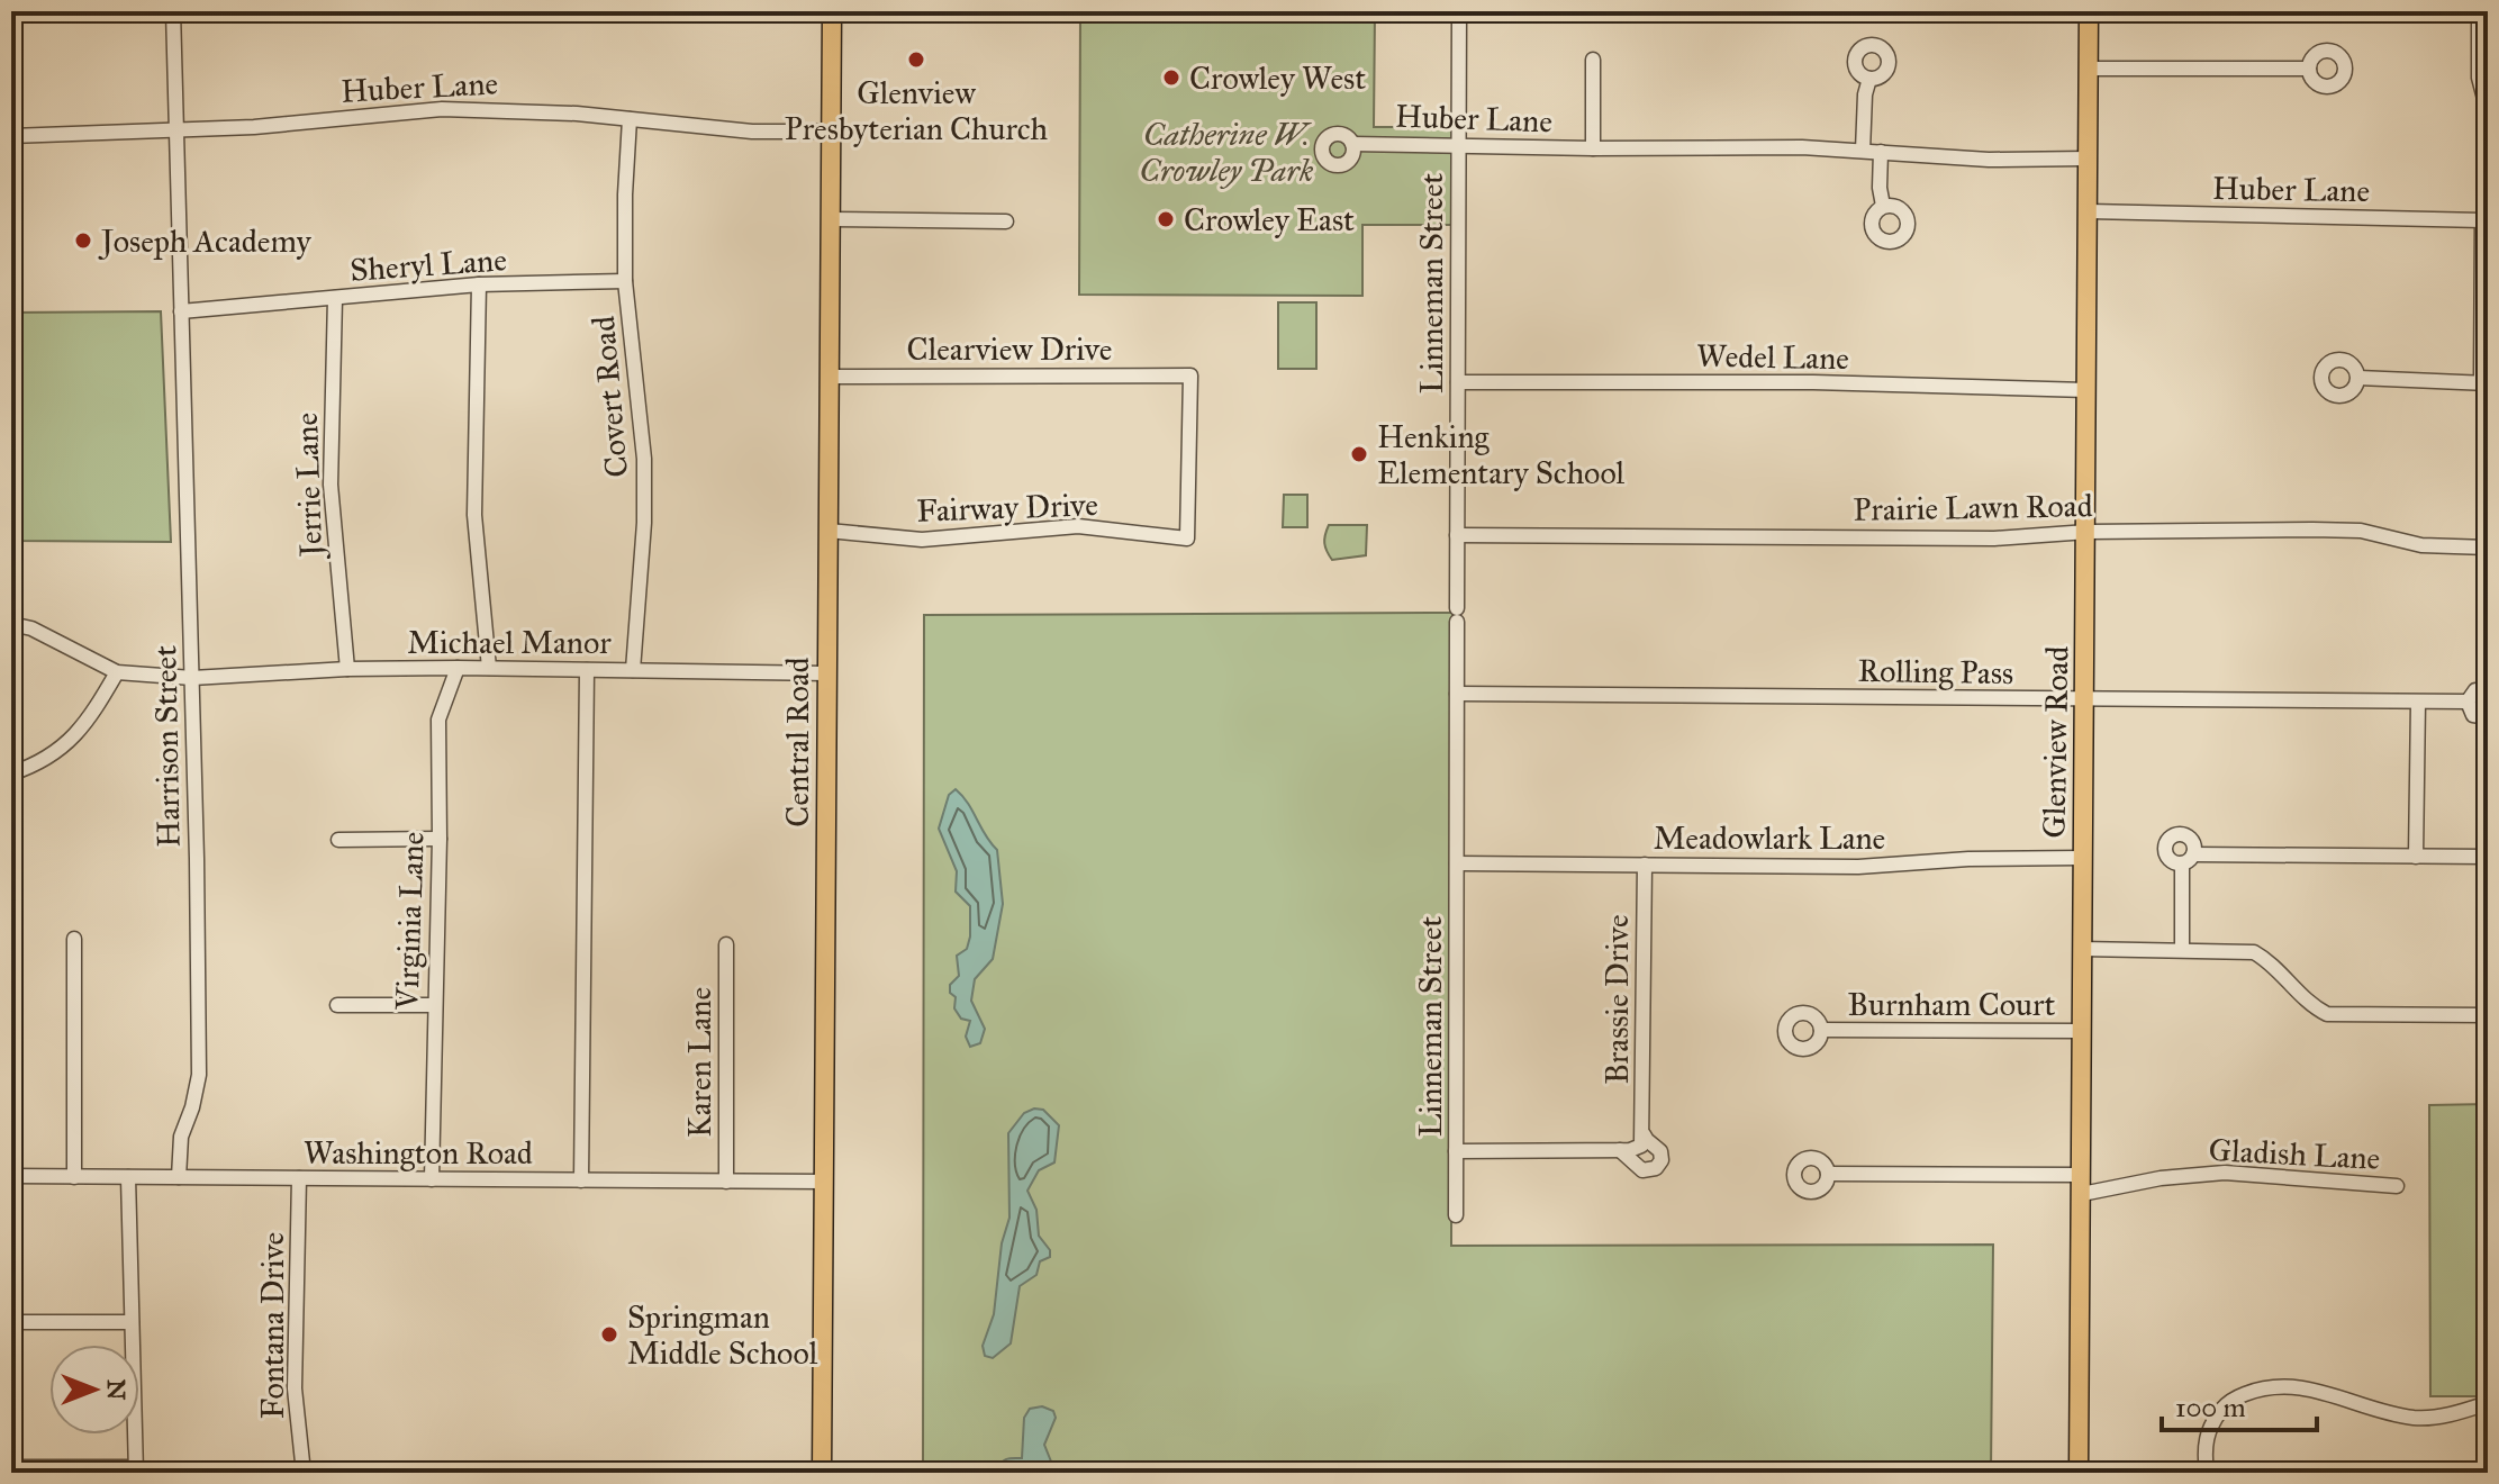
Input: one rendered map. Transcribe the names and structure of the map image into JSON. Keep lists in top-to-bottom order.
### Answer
{
  "streets": {
    "main road": ["Central Road", "Glenview Road"],
    "street": [
      "Huber Lane",
      "Sheryl Lane",
      "Linneman Street",
      "Clearview Drive",
      "Wedel Lane",
      "Covert Road",
      "Jerrie Lane",
      "Fairway Drive",
      "Prairie Lawn Road",
      "Michael Manor",
      "Rolling Pass",
      "Harrison Street",
      "Meadowlark Lane",
      "Virginia Lane",
      "Brassie Drive",
      "Burnham Court",
      "Karen Lane",
      "Washington Road",
      "Gladish Lane",
      "Fontana Drive"
    ]
  },
  "crossings": [
    ["Huber Lane", "Linneman Street"],
    ["Huber Lane", "Covert Road"],
    ["Huber Lane", "Central Road"],
    ["Huber Lane", "Glenview Road"],
    ["Huber Lane", "Harrison Street"],
    ["Sheryl Lane", "Covert Road"],
    ["Sheryl Lane", "Jerrie Lane"],
    ["Sheryl Lane", "Harrison Street"],
    ["Linneman Street", "Wedel Lane"],
    ["Linneman Street", "Prairie Lawn Road"],
    ["Linneman Street", "Rolling Pass"],
    ["Linneman Street", "Meadowlark Lane"],
    ["Clearview Drive", "Fairway Drive"],
    ["Clearview Drive", "Central Road"],
    ["Wedel Lane", "Glenview Road"],
    ["Covert Road", "Michael Manor"],
    ["Jerrie Lane", "Michael Manor"],
    ["Fairway Drive", "Central Road"],
    ["Prairie Lawn Road", "Glenview Road"],
    ["Michael Manor", "Central Road"],
    ["Michael Manor", "Harrison Street"],
    ["Michael Manor", "Virginia Lane"],
    ["Rolling Pass", "Glenview Road"],
    ["Central Road", "Washington Road"],
    ["Glenview Road", "Meadowlark Lane"],
    ["Glenview Road", "Burnham Court"],
    ["Glenview Road", "Gladish Lane"],
    ["Harrison Street", "Washington Road"],
    ["Meadowlark Lane", "Brassie Drive"],
    ["Virginia Lane", "Washington Road"],
    ["Karen Lane", "Washington Road"],
    ["Washington Road", "Fontana Drive"]
  ],
  "parks": ["Catherine W. Crowley Park"],
  "places": [
    "Glenview Presbyterian Church",
    "Crowley West",
    "Crowley East",
    "Joseph Academy",
    "Henking Elementary School",
    "Springman Middle School"
  ],
  "scale_bar": "100 m",
  "north": "right"
}
